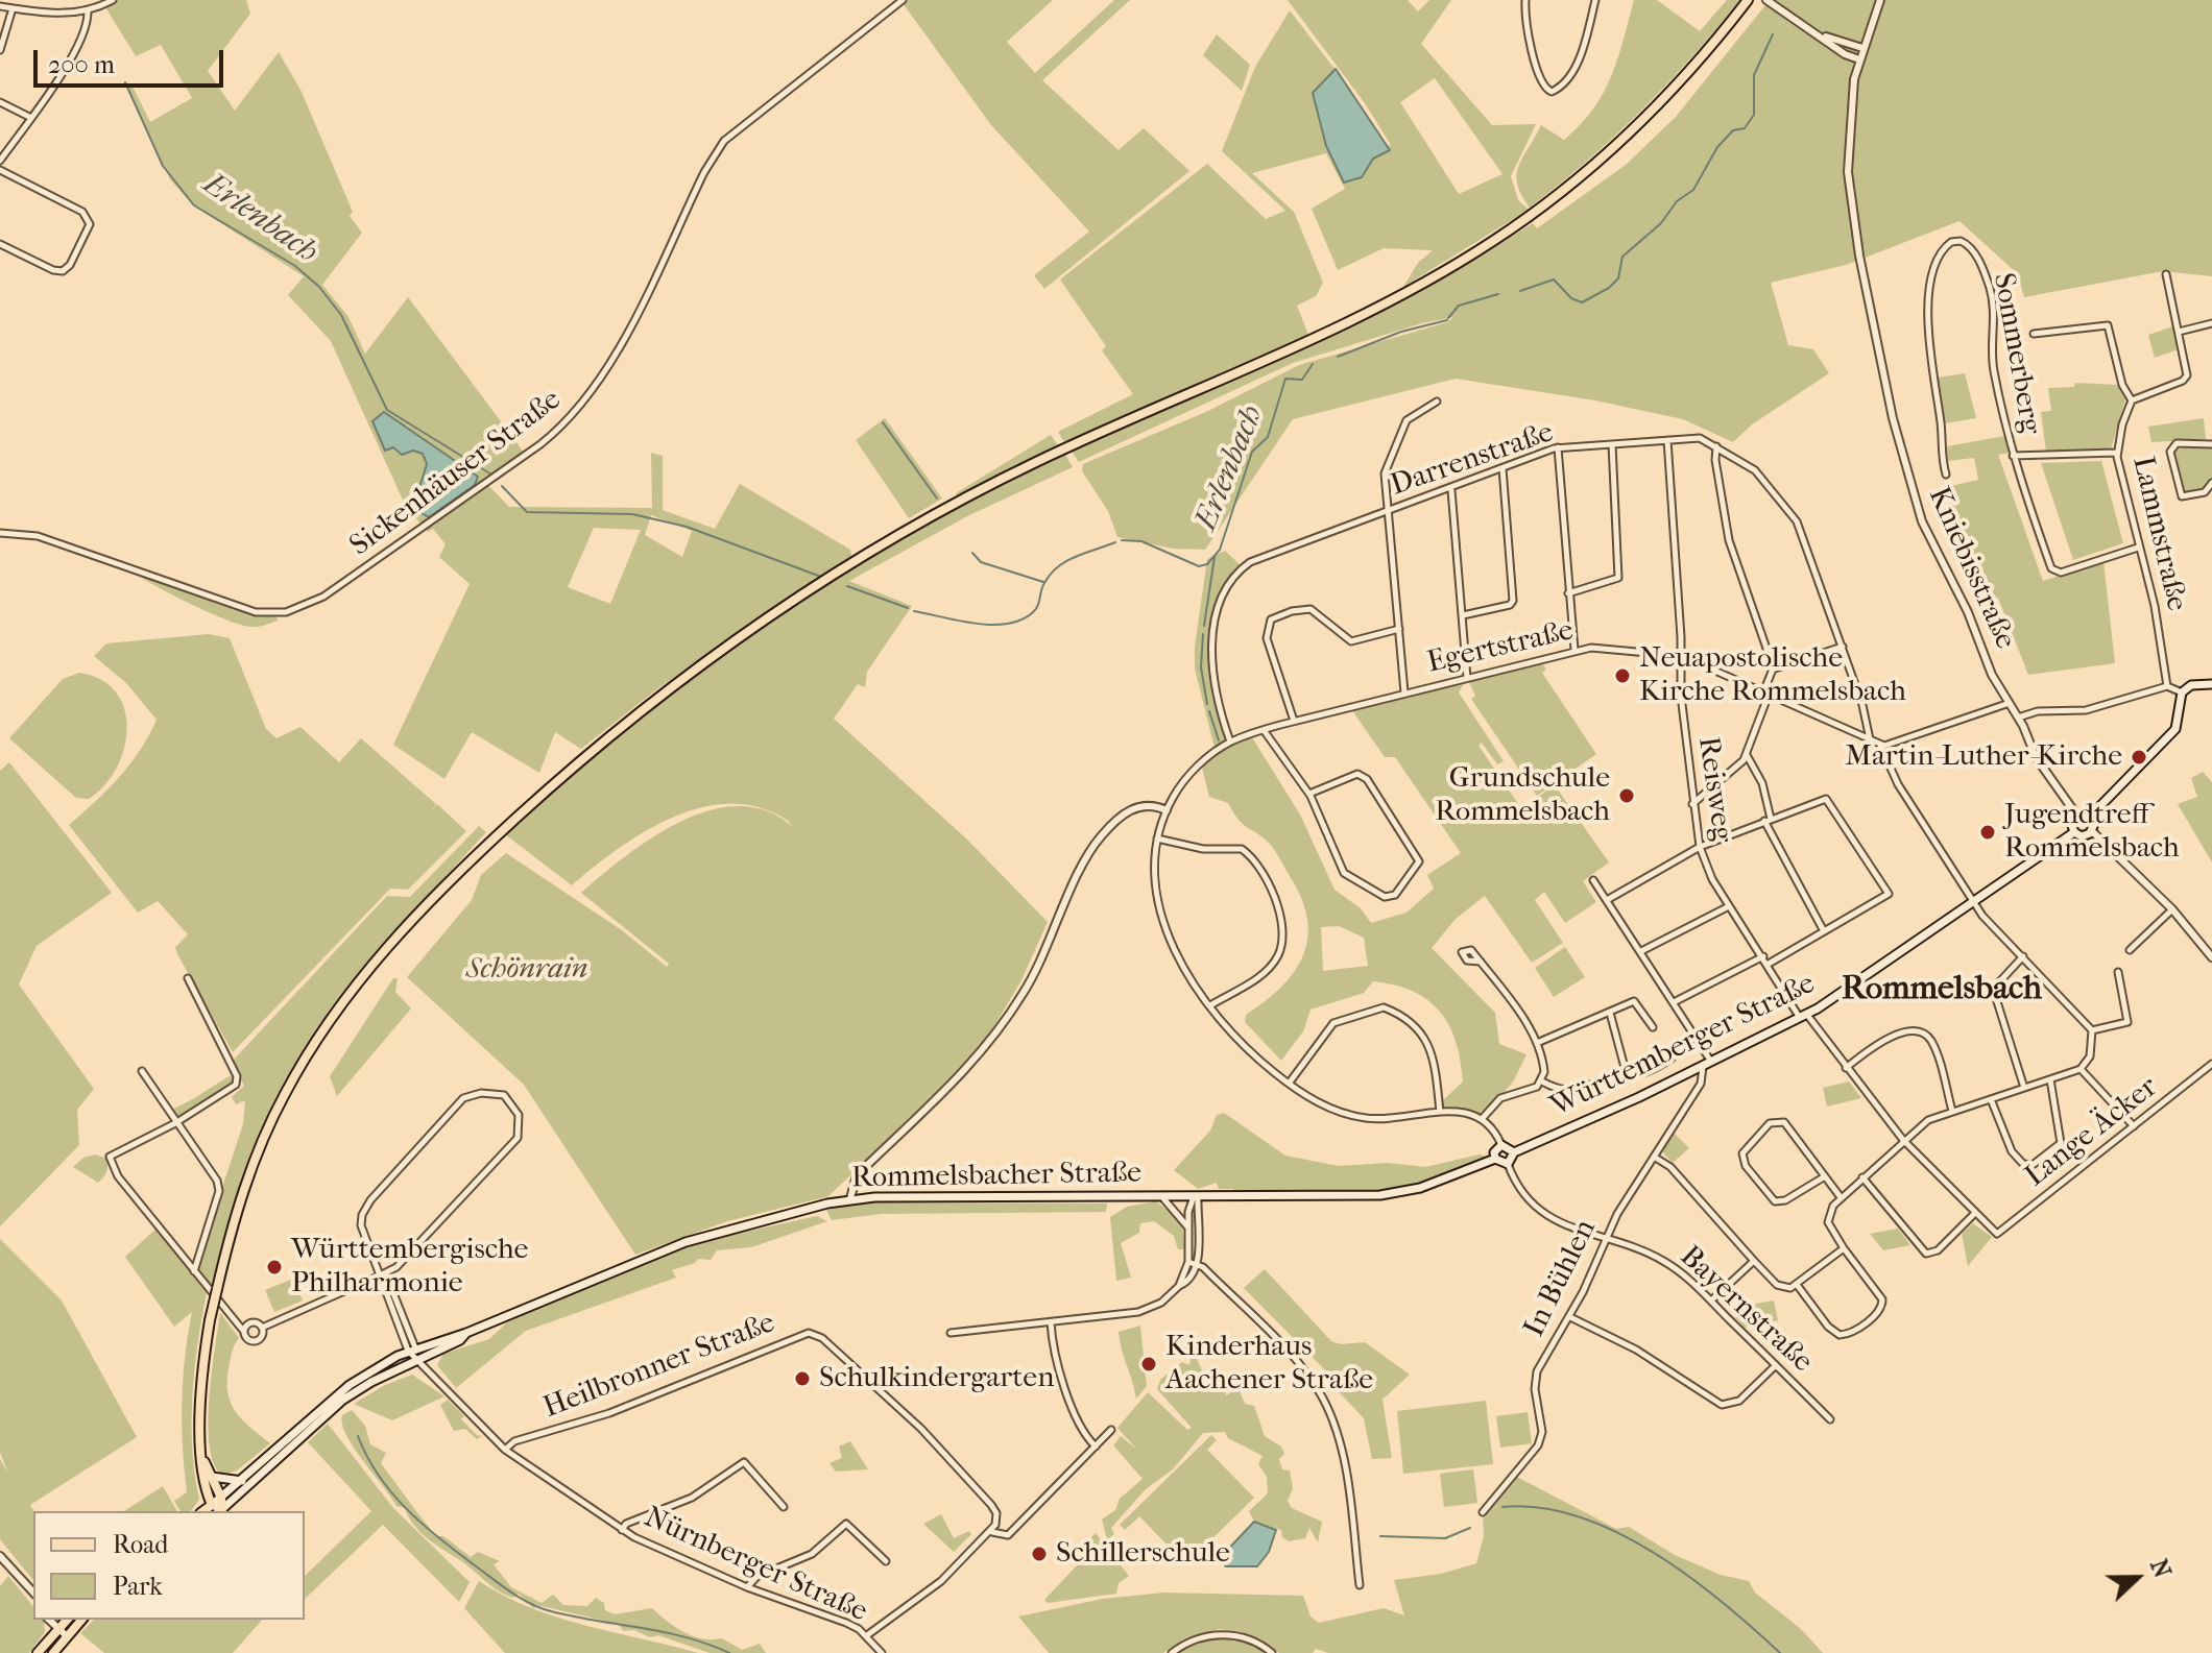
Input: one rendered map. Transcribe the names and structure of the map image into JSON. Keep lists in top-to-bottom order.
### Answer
{
  "streets": {
    "main road": ["Württemberger Straße", "Rommelsbacher Straße"],
    "street": [
      "Sommerberg",
      "Darrenstraße",
      "Sickenhäuser Straße",
      "Lammstraße",
      "Kniebisstraße",
      "Egertstraße",
      "Reisweg",
      "Lange Äcker",
      "In Bühlen",
      "Bayernstraße",
      "Heilbronner Straße",
      "Nürnberger Straße"
    ]
  },
  "crossings": [
    ["Sommerberg", "Lammstraße"],
    ["Darrenstraße", "Egertstraße"],
    ["Darrenstraße", "Reisweg"],
    ["Kniebisstraße", "Württemberger Straße"],
    ["Egertstraße", "Reisweg"],
    ["Reisweg", "Württemberger Straße"],
    ["Reisweg", "Lange Äcker"],
    ["Württemberger Straße", "In Bühlen"],
    ["Rommelsbacher Straße", "Nürnberger Straße"],
    ["In Bühlen", "Bayernstraße"],
    ["Heilbronner Straße", "Nürnberger Straße"]
  ],
  "districts": ["Rommelsbach"],
  "water": ["Erlenbach"],
  "parks": ["Schönrain"],
  "places": [
    "Neuapostolische Kirche Rommelsbach",
    "Martin-Luther-Kirche",
    "Grundschule Rommelsbach",
    "Jugendtreff Rommelsbach",
    "Württembergische Philharmonie",
    "Kinderhaus Aachener Straße",
    "Schulkindergarten",
    "Schillerschule"
  ],
  "legend": ["Road", "Park"],
  "scale_bar": "200 m",
  "north": "right"
}
